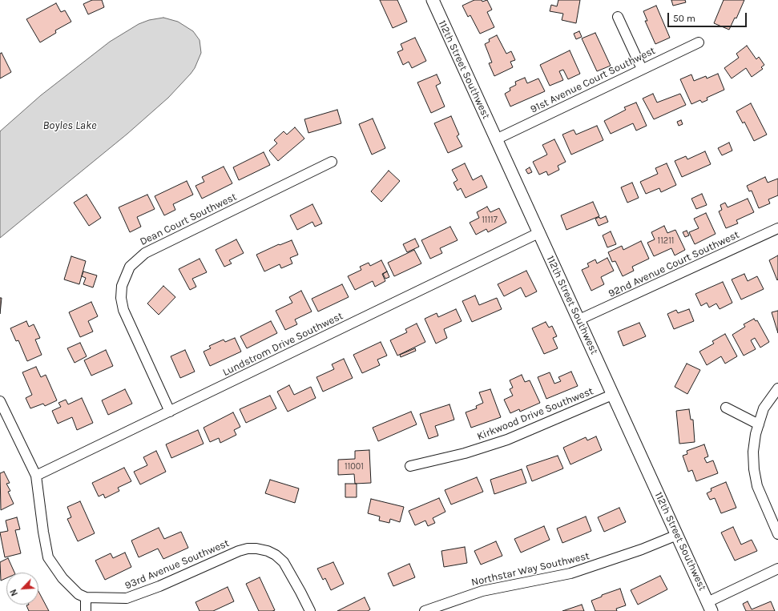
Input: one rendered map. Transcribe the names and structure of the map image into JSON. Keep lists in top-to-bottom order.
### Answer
{
  "streets": {
    "street": [
      "112th Street Southwest",
      "91st Avenue Court Southwest",
      "Dean Court Southwest",
      "92nd Avenue Court Southwest",
      "Lundstrom Drive Southwest",
      "Kirkwood Drive Southwest",
      "93rd Avenue Southwest",
      "Northstar Way Southwest"
    ]
  },
  "crossings": [
    ["112th Street Southwest", "91st Avenue Court Southwest"],
    ["112th Street Southwest", "92nd Avenue Court Southwest"],
    ["112th Street Southwest", "Lundstrom Drive Southwest"],
    ["112th Street Southwest", "Kirkwood Drive Southwest"],
    ["112th Street Southwest", "Northstar Way Southwest"],
    ["Dean Court Southwest", "Lundstrom Drive Southwest"]
  ],
  "water": ["Boyles Lake"],
  "house_numbers": ["11117", "11211", "11001"],
  "scale_bar": "50 m",
  "north": "bottom left"
}
